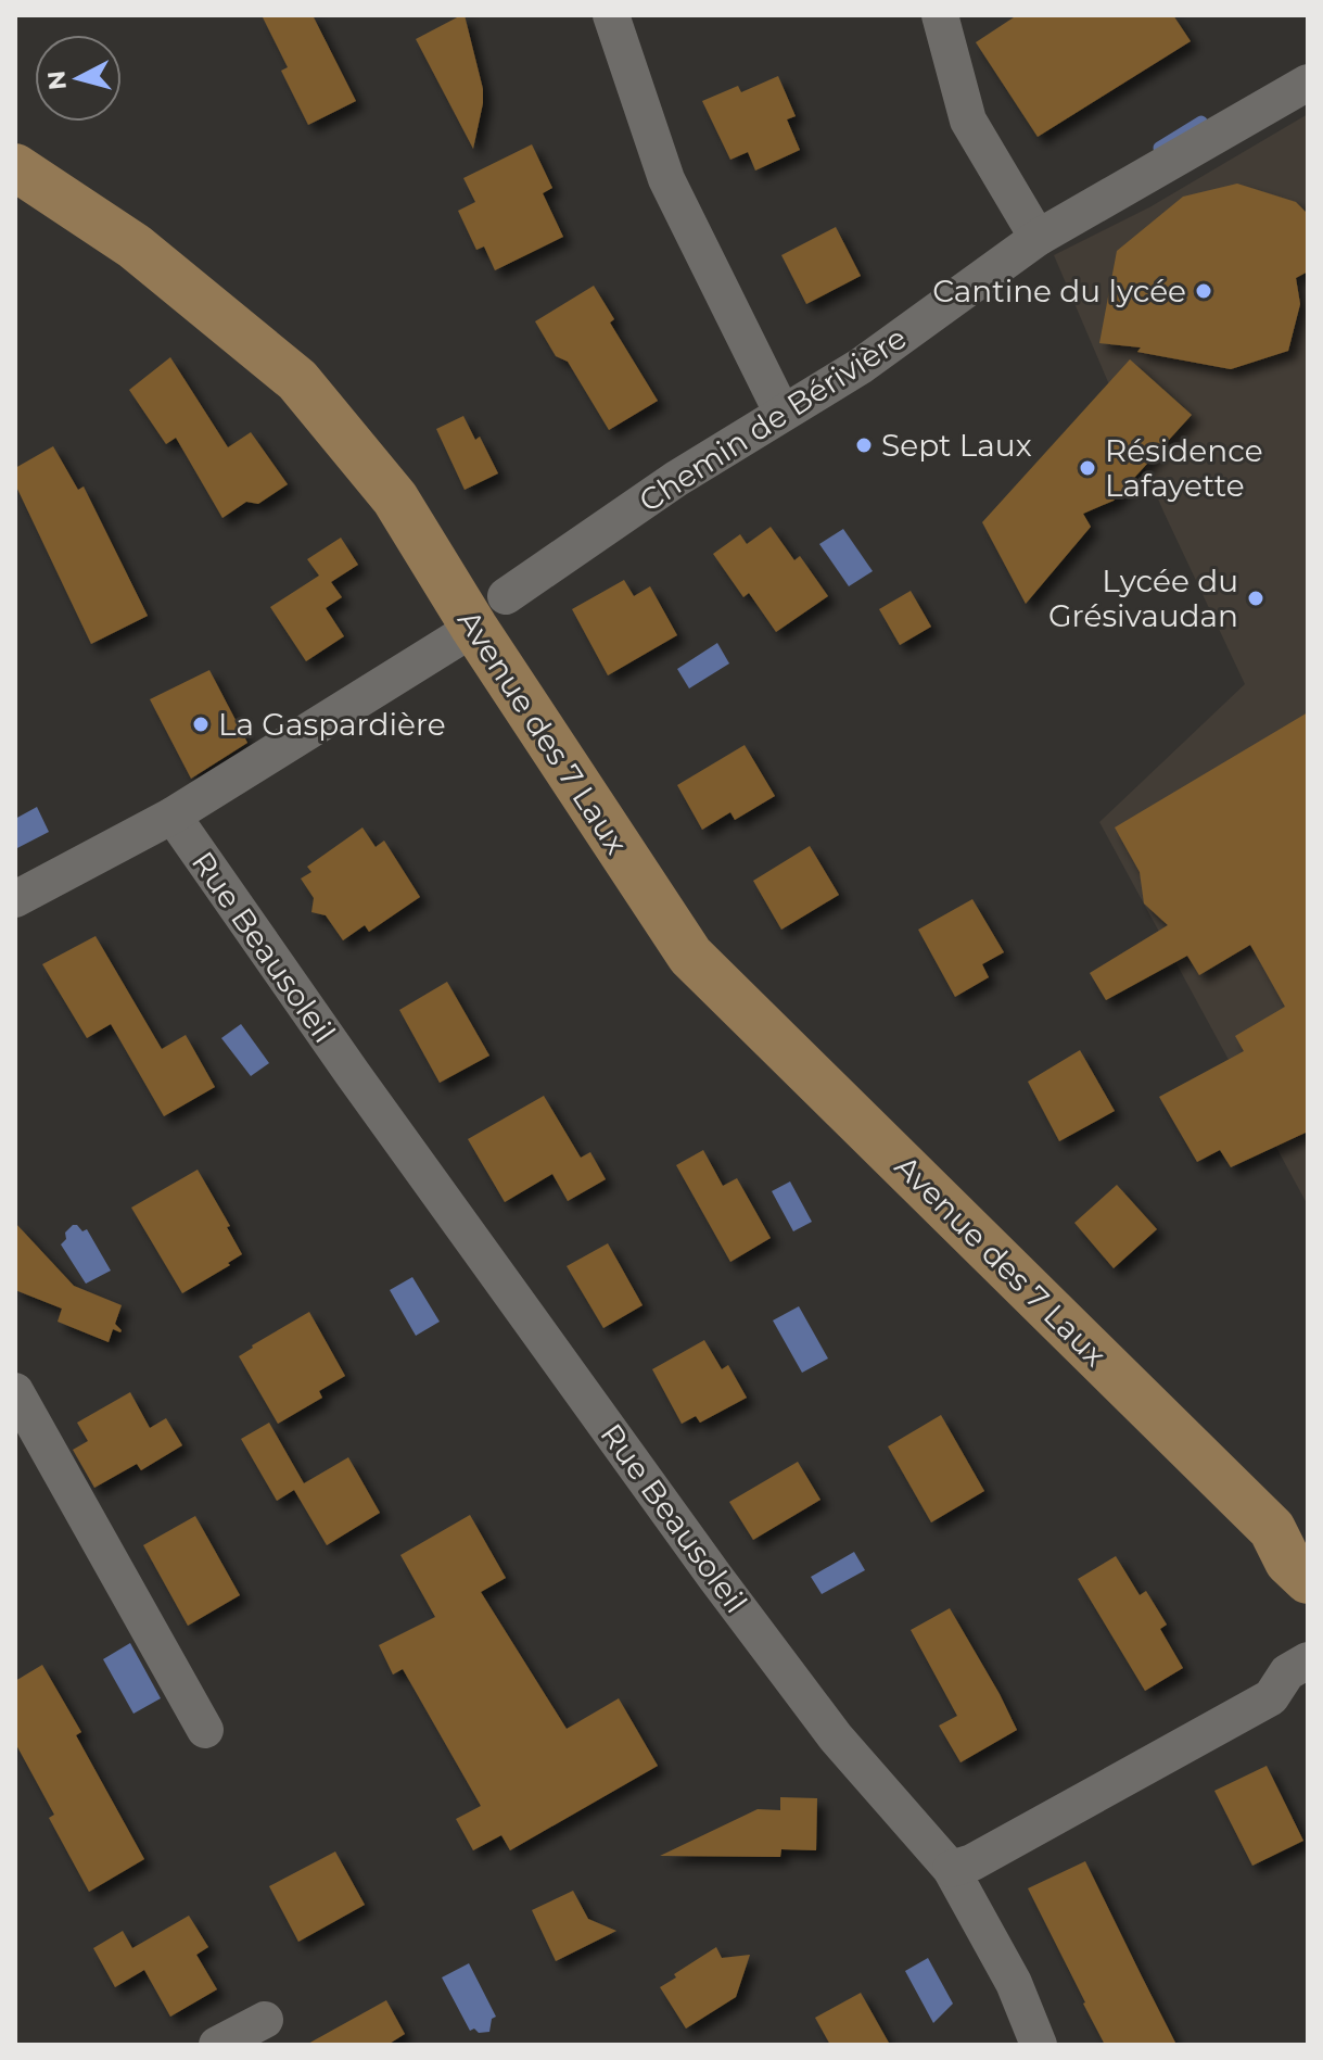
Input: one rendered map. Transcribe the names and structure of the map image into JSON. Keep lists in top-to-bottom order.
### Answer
{
  "streets": {
    "main road": ["Avenue des 7 Laux"],
    "street": ["Chemin de Bérivière", "Rue Beausoleil"]
  },
  "crossings": [
    ["Chemin de Bérivière", "Avenue des 7 Laux"],
    ["Chemin de Bérivière", "Rue Beausoleil"]
  ],
  "places": [
    "Cantine du lycée",
    "Sept Laux",
    "Résidence Lafayette",
    "Lycée du Grésivaudan",
    "La Gaspardière"
  ],
  "north": "left"
}
